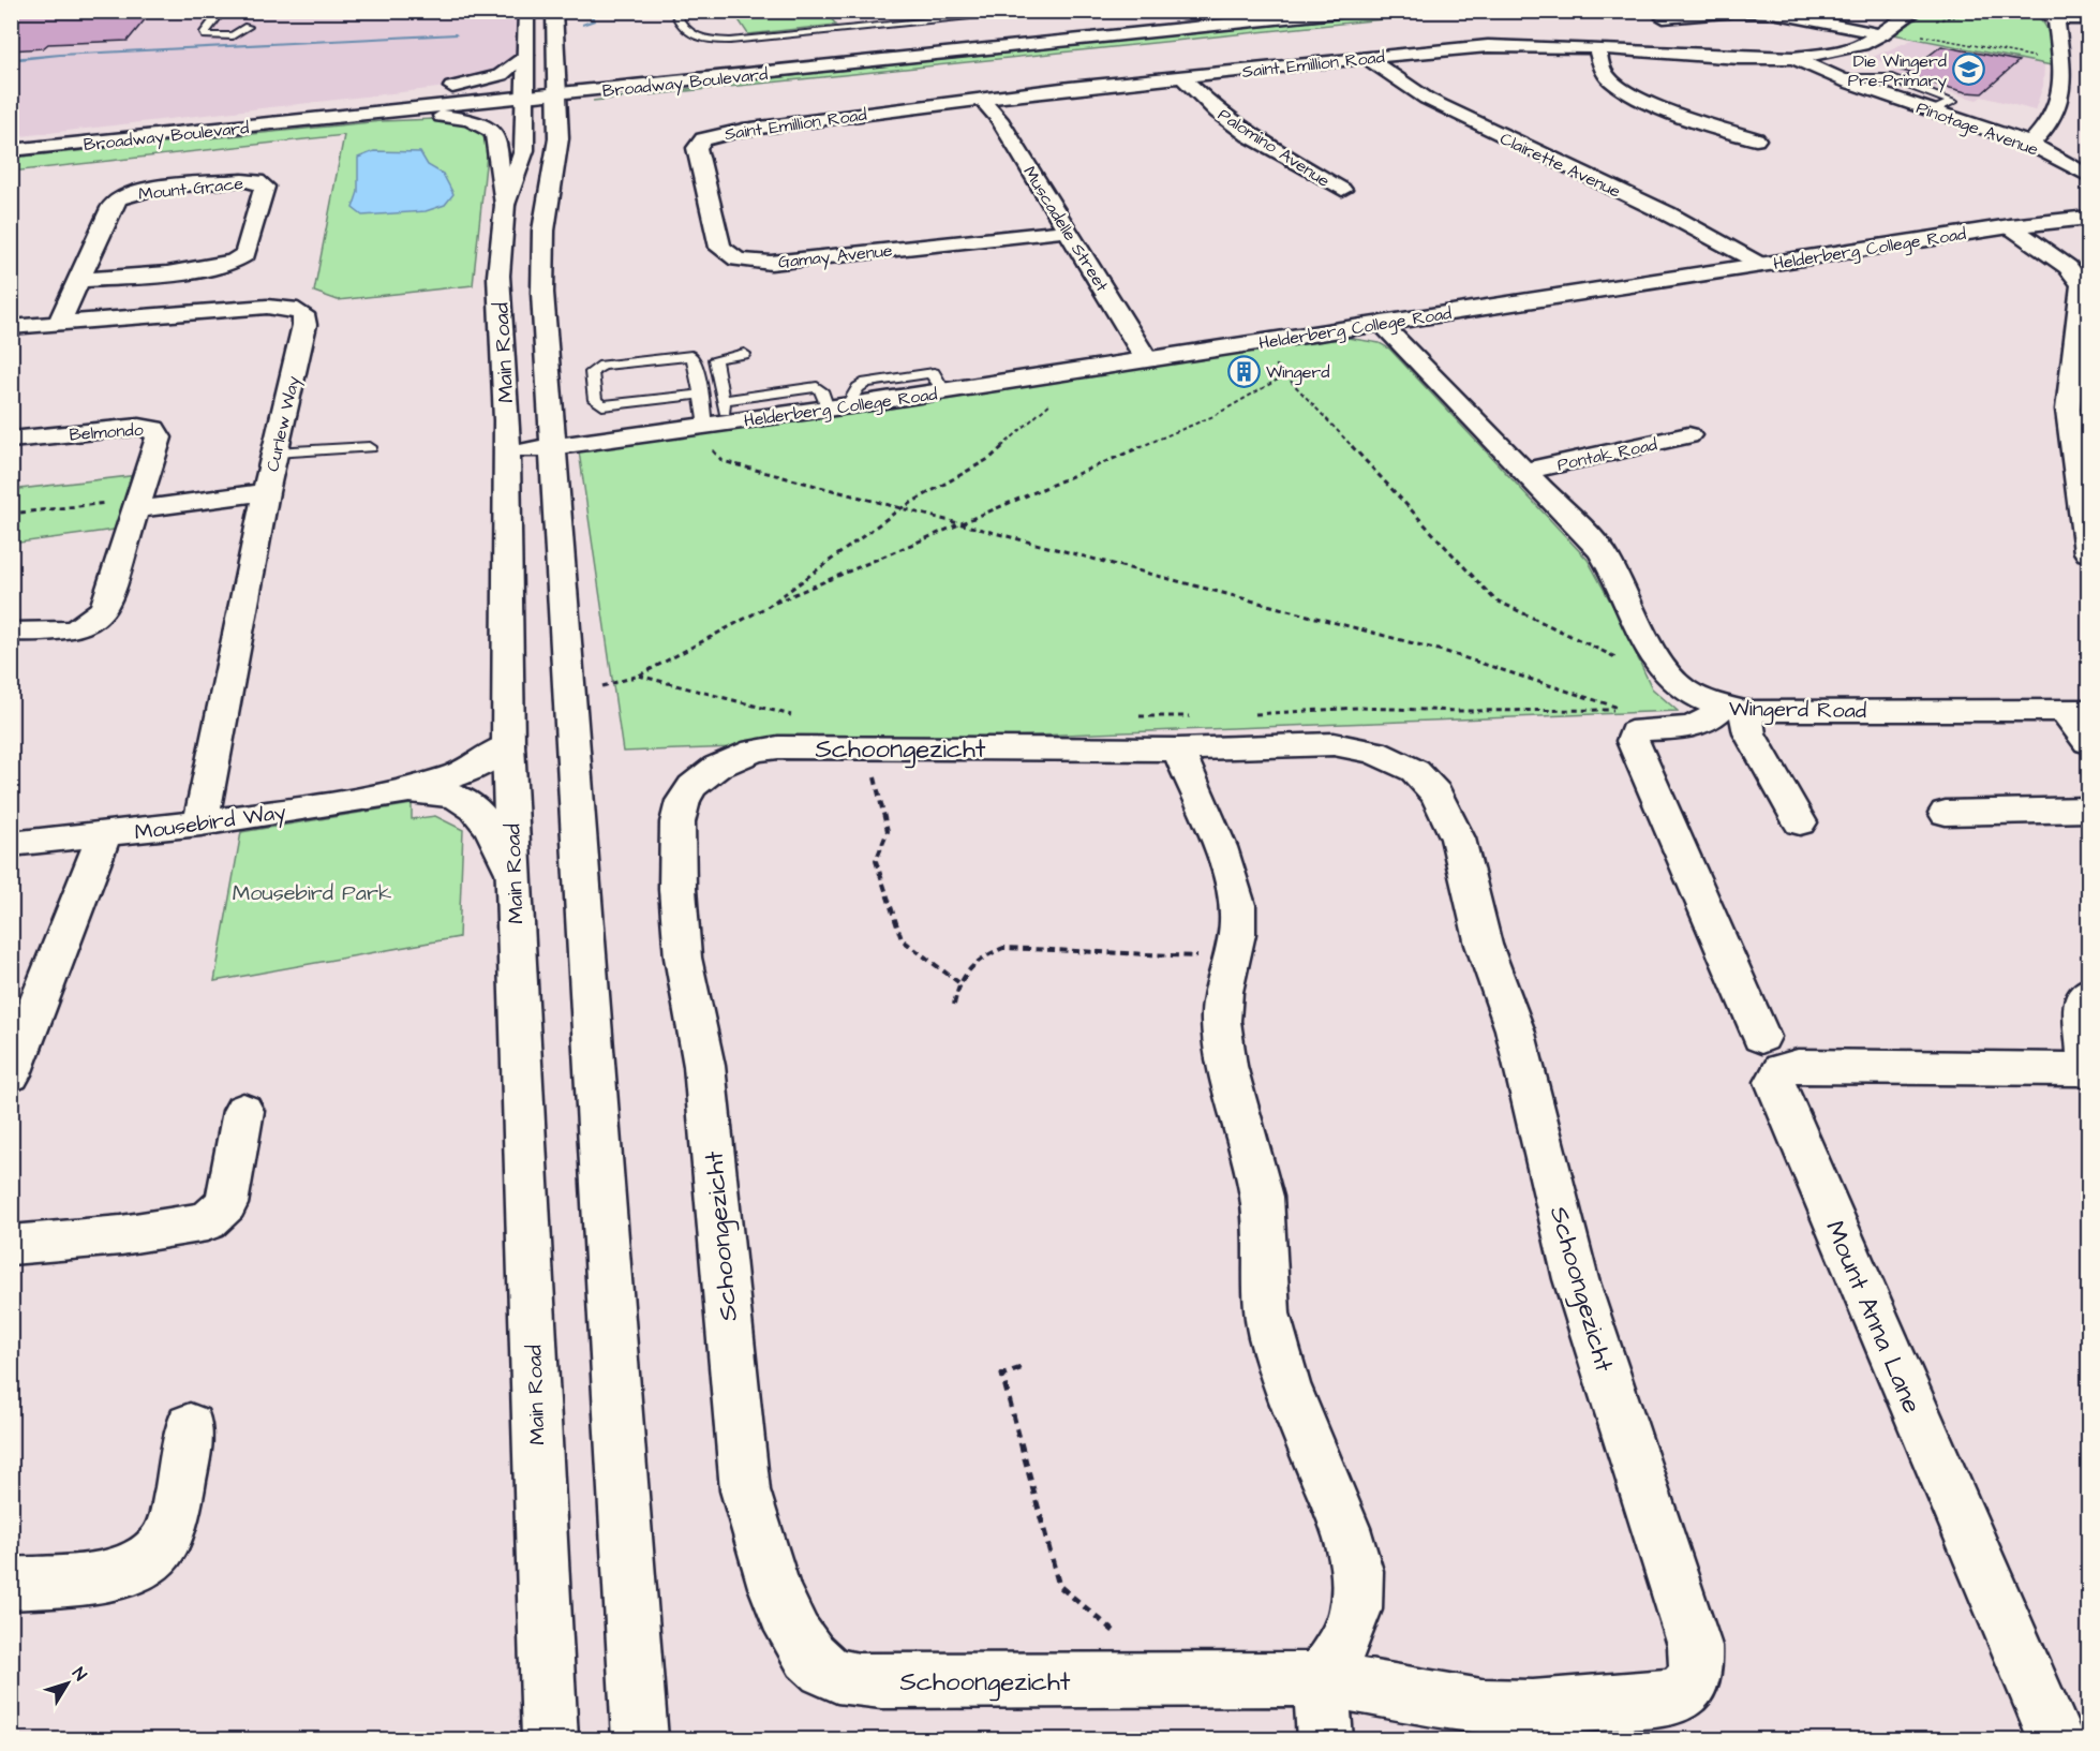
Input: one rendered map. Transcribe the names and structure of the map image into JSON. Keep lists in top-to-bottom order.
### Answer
{
  "streets": {
    "street": [
      "Saint Emillion Road",
      "Broadway Boulevard",
      "Pinotage Avenue",
      "Palomino Avenue",
      "Clairette Avenue",
      "Mount Grace",
      "Muscadelle Street",
      "Helderberg College Road",
      "Gamay Avenue",
      "Main Road",
      "Curlew Way",
      "Belmondo",
      "Pontak Road",
      "Wingerd Road",
      "Schoongezicht",
      "Mousebird Way",
      "Mount Anna Lane"
    ]
  },
  "crossings": [
    ["Saint Emillion Road", "Pinotage Avenue"],
    ["Saint Emillion Road", "Palomino Avenue"],
    ["Saint Emillion Road", "Clairette Avenue"],
    ["Saint Emillion Road", "Muscadelle Street"],
    ["Saint Emillion Road", "Gamay Avenue"],
    ["Broadway Boulevard", "Main Road"],
    ["Clairette Avenue", "Helderberg College Road"],
    ["Mount Grace", "Curlew Way"],
    ["Muscadelle Street", "Helderberg College Road"],
    ["Muscadelle Street", "Gamay Avenue"],
    ["Helderberg College Road", "Main Road"],
    ["Helderberg College Road", "Wingerd Road"],
    ["Main Road", "Mousebird Way"],
    ["Curlew Way", "Mousebird Way"],
    ["Pontak Road", "Wingerd Road"]
  ],
  "parks": ["Mousebird Park"],
  "places": {
    "school or university": ["Die Wingerd Pre-Primary"],
    "building": ["Wingerd"]
  },
  "north": "top right"
}
